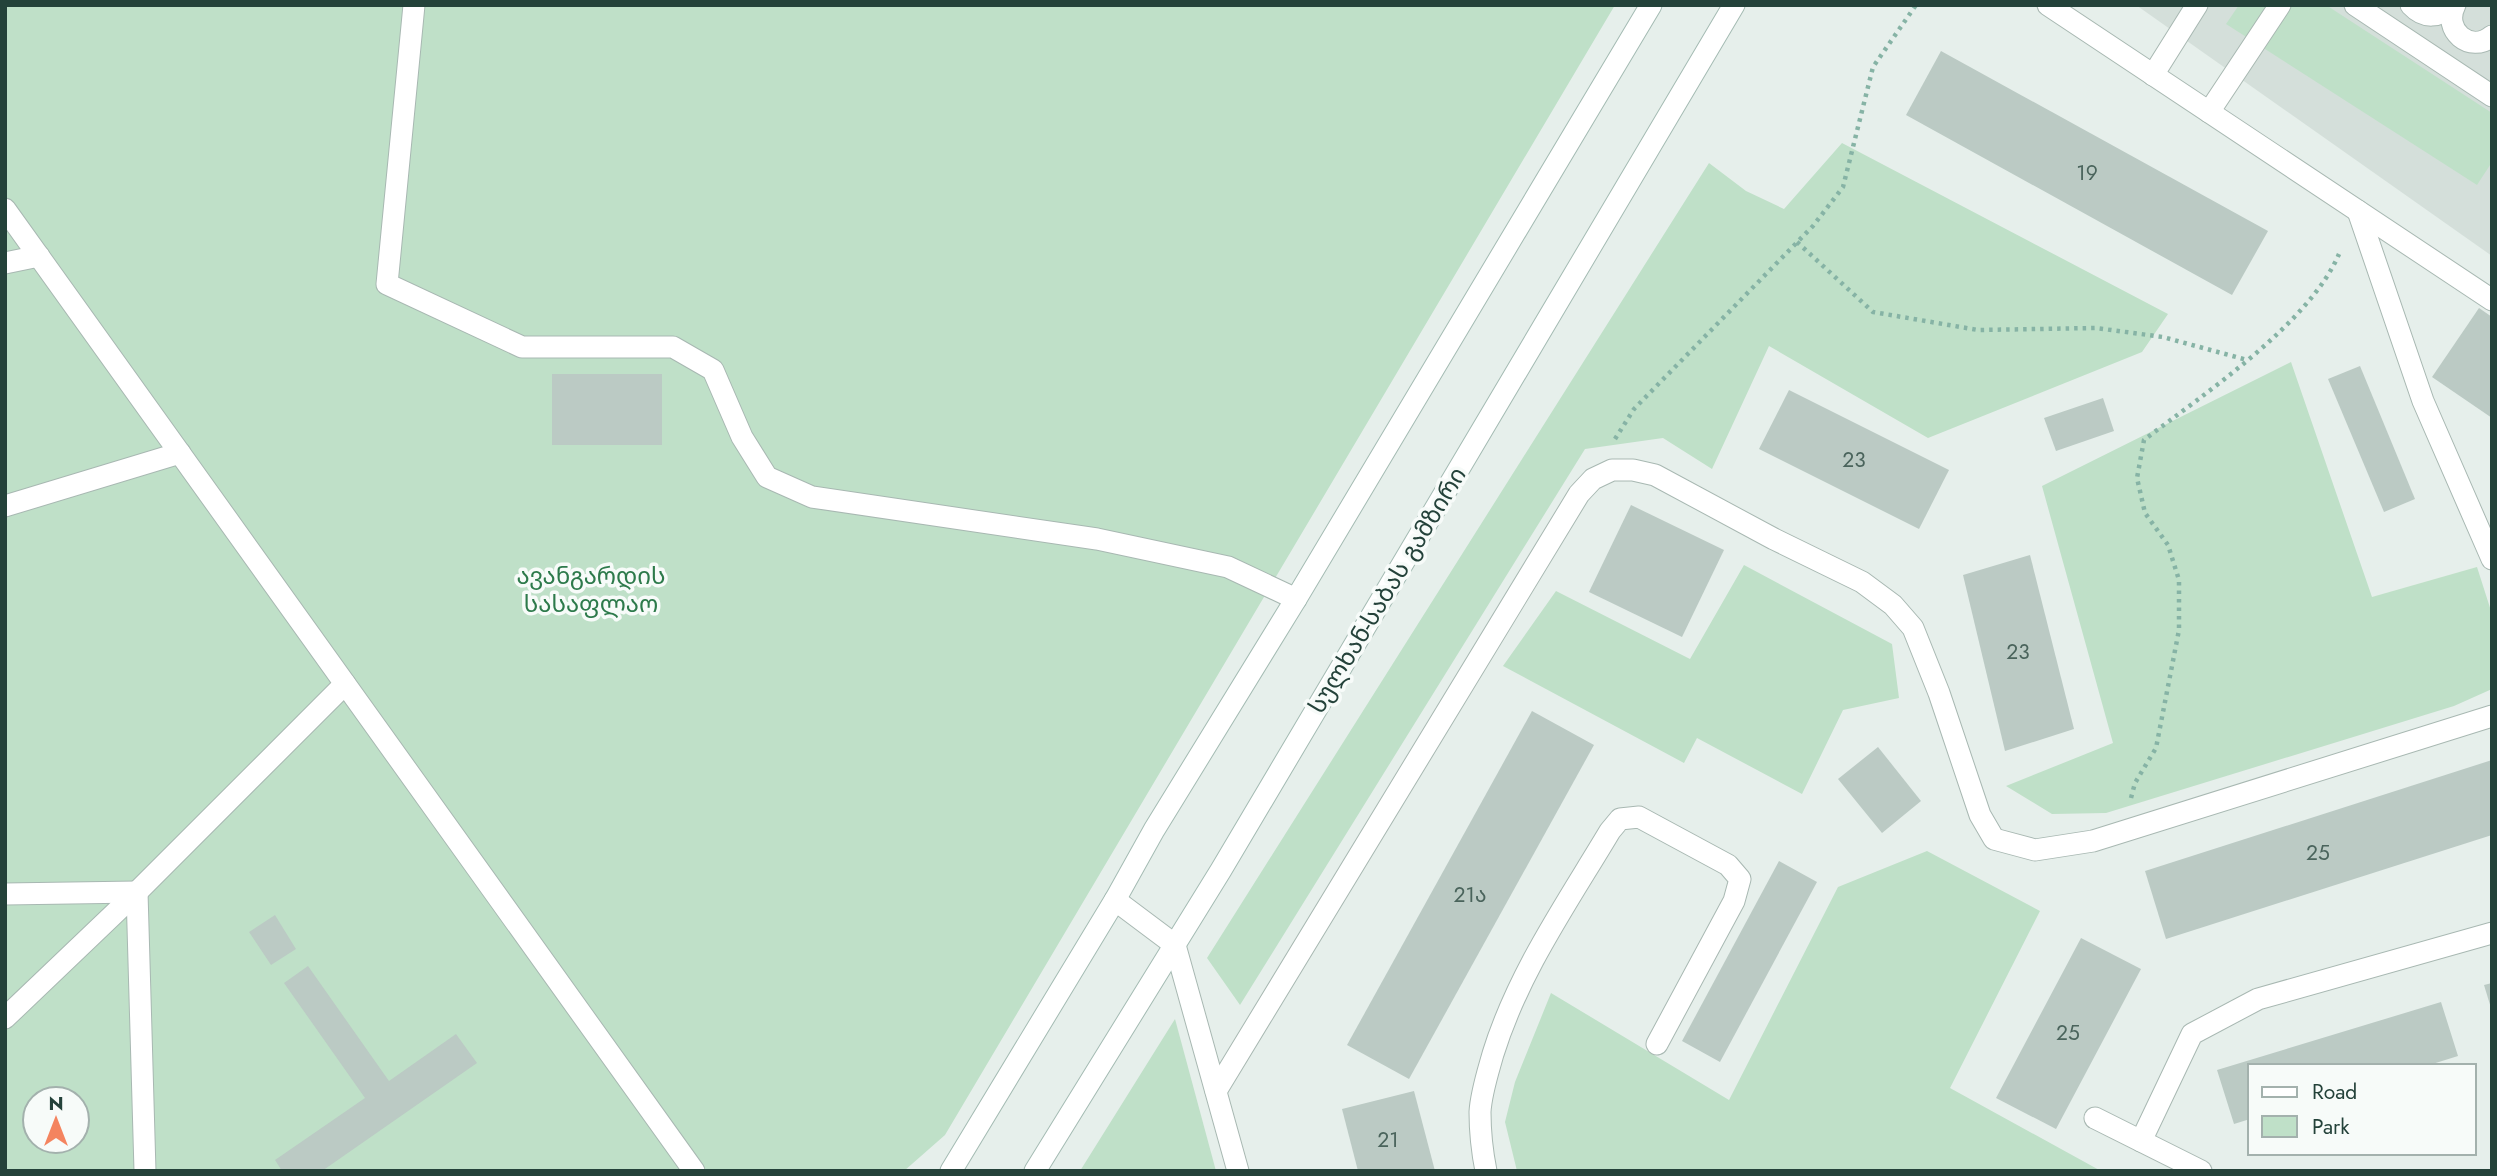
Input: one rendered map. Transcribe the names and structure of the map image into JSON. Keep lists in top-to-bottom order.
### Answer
{
  "streets": {
    "main road": ["სულხან-საბას გამზირი"]
  },
  "parks": ["ავანგარდის სასაფლაო"],
  "house_numbers": [
    "19",
    "23",
    "23",
    "25",
    "21ა",
    "25",
    "21"
  ],
  "legend": ["Road", "Park"],
  "north": "top"
}
